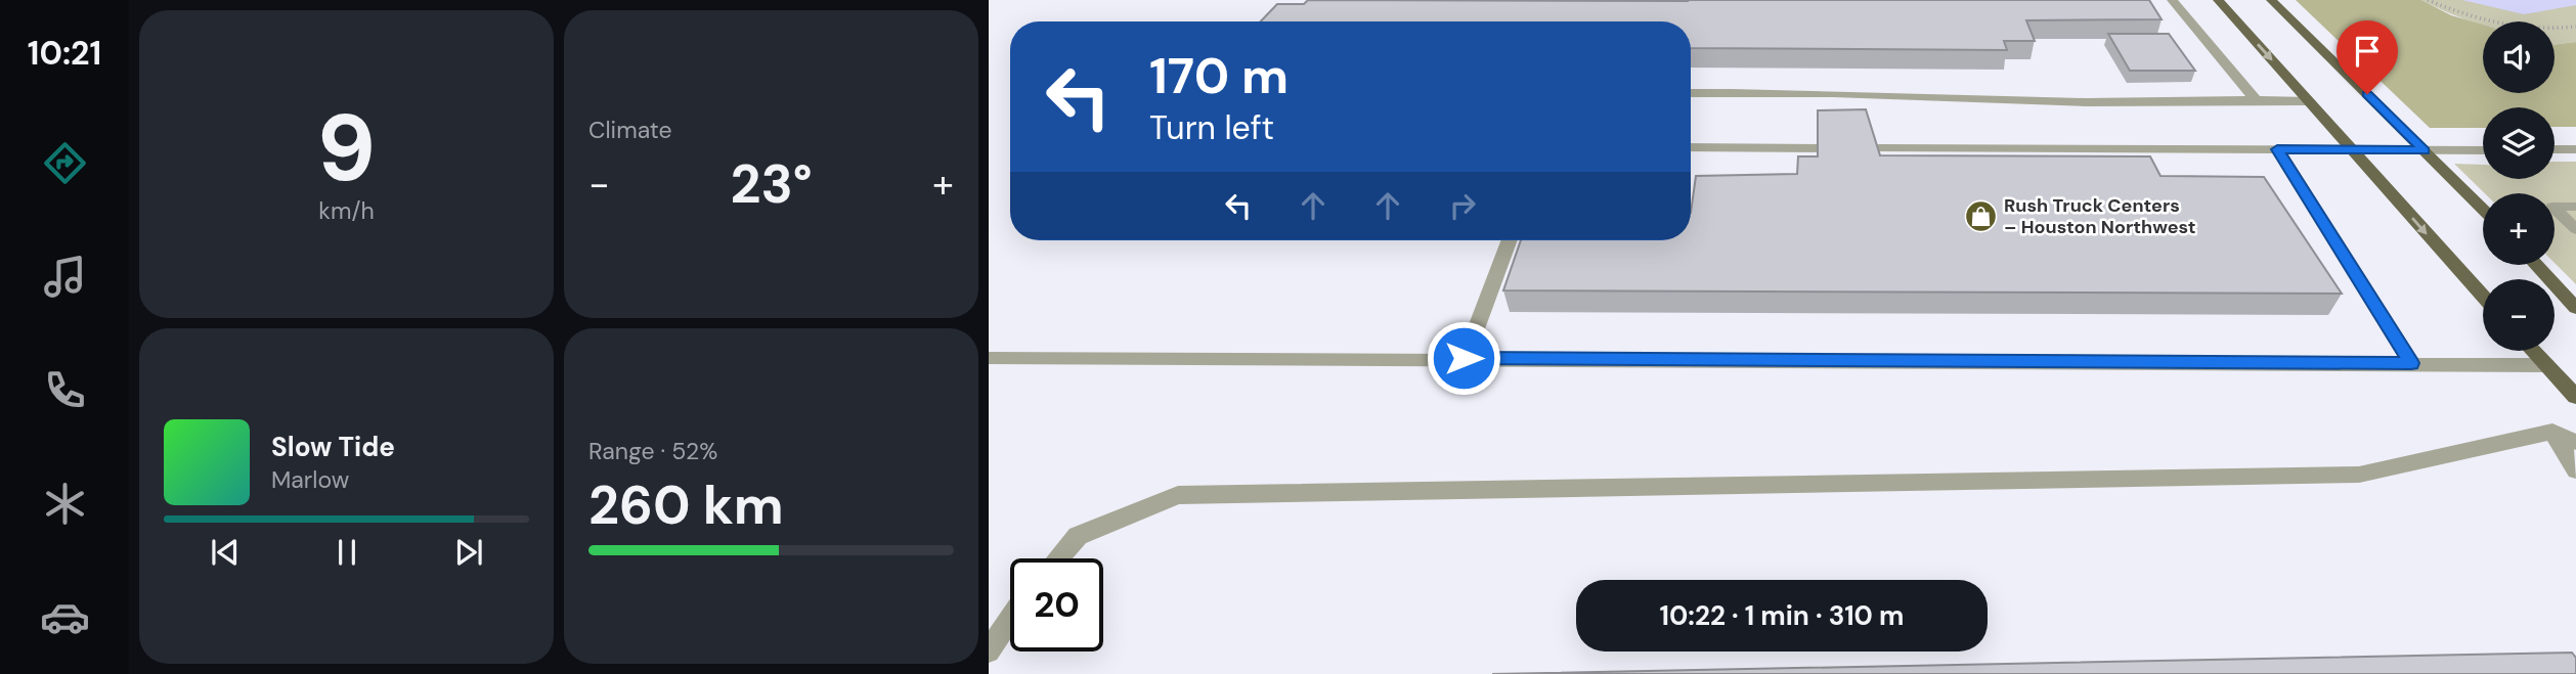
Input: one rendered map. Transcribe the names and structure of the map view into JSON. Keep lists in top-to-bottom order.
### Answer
{
  "places": {
    "shop": ["Rush Truck Centers – Houston Northwest"]
  },
  "page": {
    "tabs": "10:21",
    "tile": [
      ["9", "km/h"],
      "Climate",
      ["Range · 52%", "260 km"]
    ],
    "map_buttons": ["+", "−"],
    "turn": ["170 m", "Turn left"],
    "heat": ["−", "23°", "+"],
    "song": ["Slow Tide", "Marlow"],
    "limit": "20",
    "trip": "10:22 · 1 min · 310 m"
  }
}
